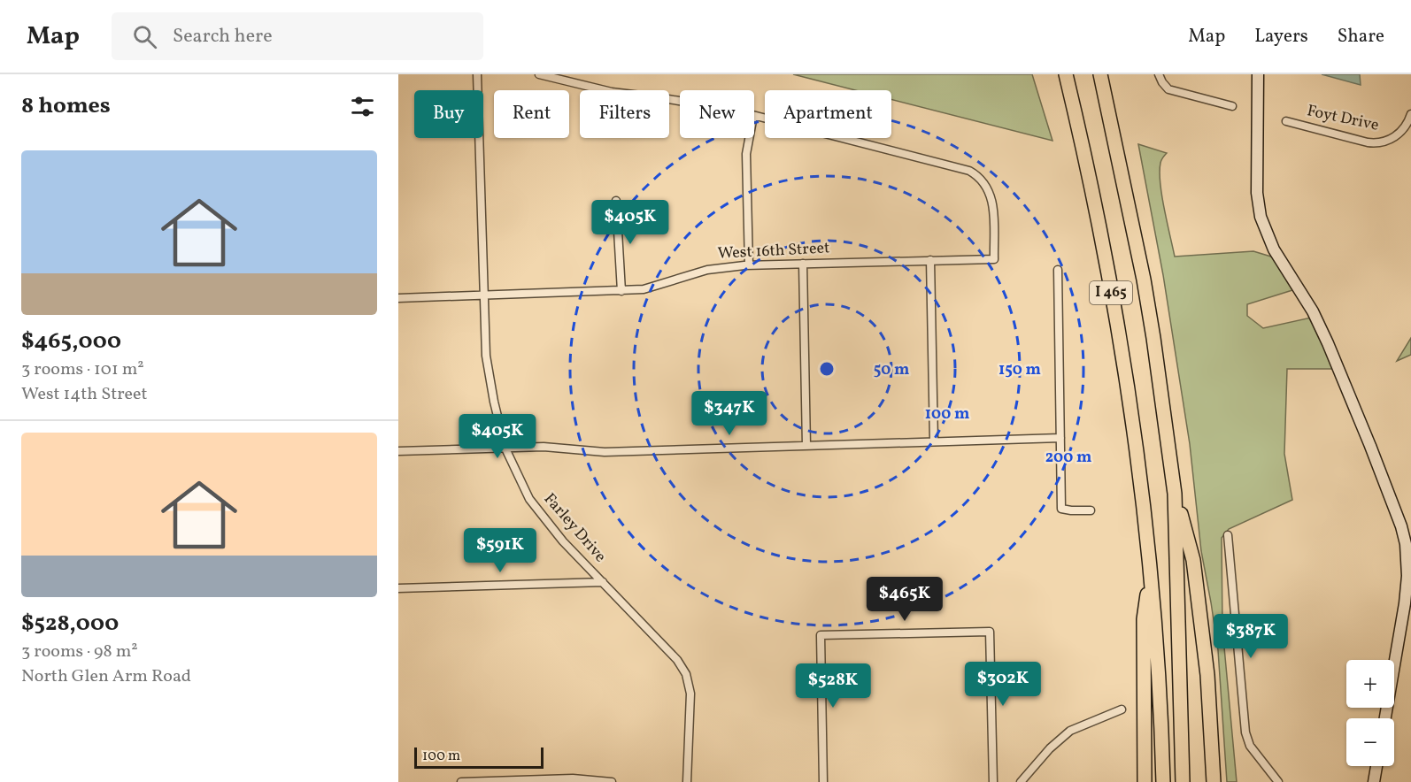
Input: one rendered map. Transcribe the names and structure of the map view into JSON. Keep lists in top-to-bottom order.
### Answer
{
  "streets": {
    "highway": ["I 465"],
    "street": ["Foyt Drive", "West 16th Street", "Farley Drive"]
  },
  "crossings": [
    ["West 16th Street", "Farley Drive"]
  ],
  "scale_bar": "100 m",
  "page": {
    "header": "Map",
    "search": "Search here",
    "nav": ["Map", "Layers", "Share"],
    "heading": "8 homes",
    "chip": [
      "Buy",
      "Rent",
      "Filters",
      "New",
      "Apartment"
    ],
    "list": [
      {
        "name": "$465,000",
        "note": "3 rooms · 101 m² · West 14th Street"
      },
      {
        "name": "$528,000",
        "note": "3 rooms · 98 m² · North Glen Arm Road"
      }
    ],
    "price": [
      "$405K",
      "$347K",
      "$405K",
      "$591K",
      "$465K",
      "$387K",
      "$302K",
      "$528K"
    ],
    "map_buttons": ["+", "−"],
    "scale": "100 m"
  },
  "rings": [
    "50 m",
    "150 m",
    "100 m",
    "200 m"
  ]
}
